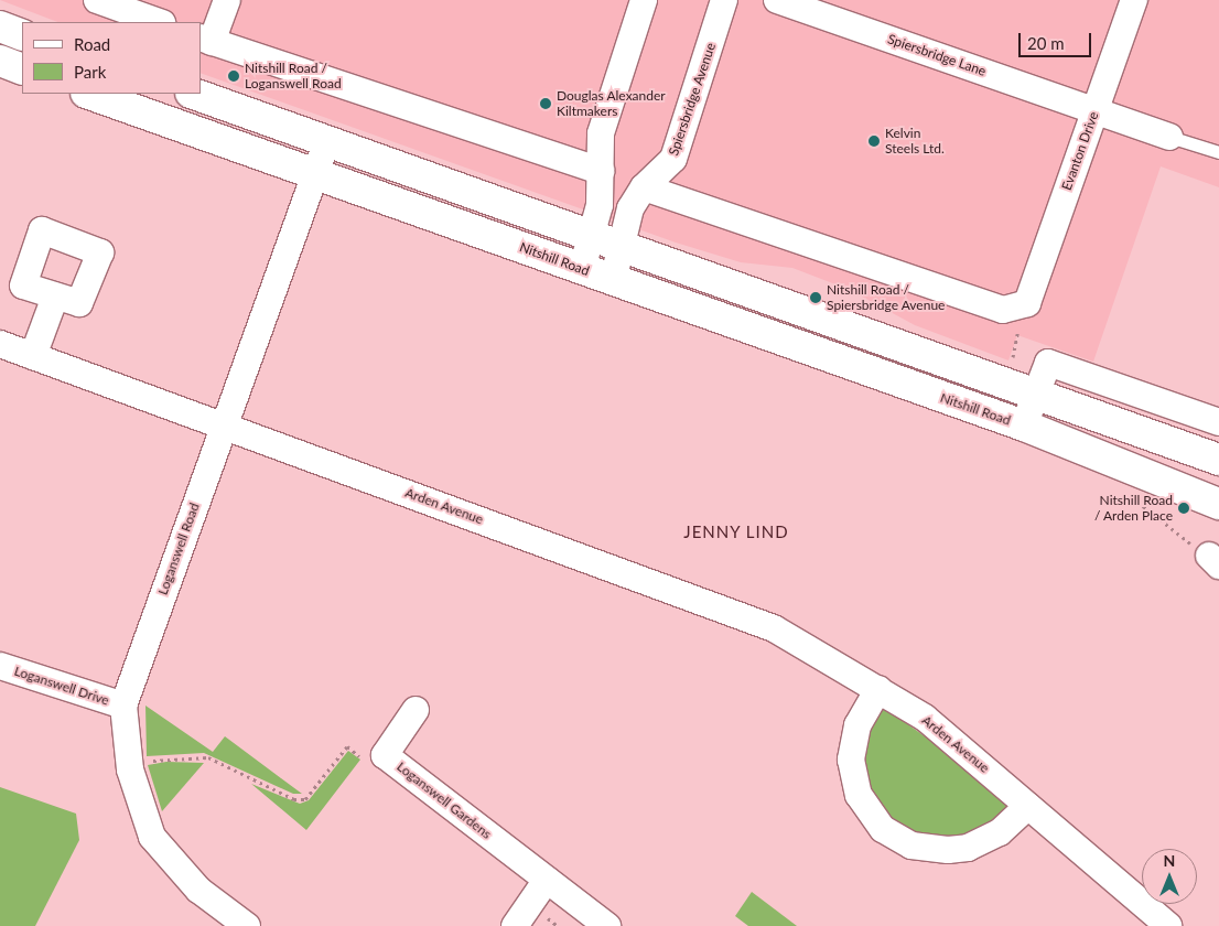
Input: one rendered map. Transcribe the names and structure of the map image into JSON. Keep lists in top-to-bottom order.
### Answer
{
  "streets": {
    "main road": ["Nitshill Road"],
    "street": [
      "Spiersbridge Lane",
      "Spiersbridge Avenue",
      "Evanton Drive",
      "Arden Avenue",
      "Loganswell Road",
      "Loganswell Drive",
      "Loganswell Gardens"
    ]
  },
  "crossings": [
    ["Spiersbridge Lane", "Evanton Drive"],
    ["Spiersbridge Avenue", "Evanton Drive"],
    ["Spiersbridge Avenue", "Nitshill Road"],
    ["Nitshill Road", "Loganswell Road"],
    ["Arden Avenue", "Loganswell Road"],
    ["Loganswell Road", "Loganswell Drive"]
  ],
  "districts": ["JENNY LIND"],
  "places": [
    "Nitshill Road / Loganswell Road",
    "Douglas Alexander Kiltmakers",
    "Kelvin Steels Ltd.",
    "Nitshill Road / Spiersbridge Avenue",
    "Nitshill Road / Arden Place"
  ],
  "legend": ["Road", "Park"],
  "scale_bar": "20 m",
  "north": "top"
}
